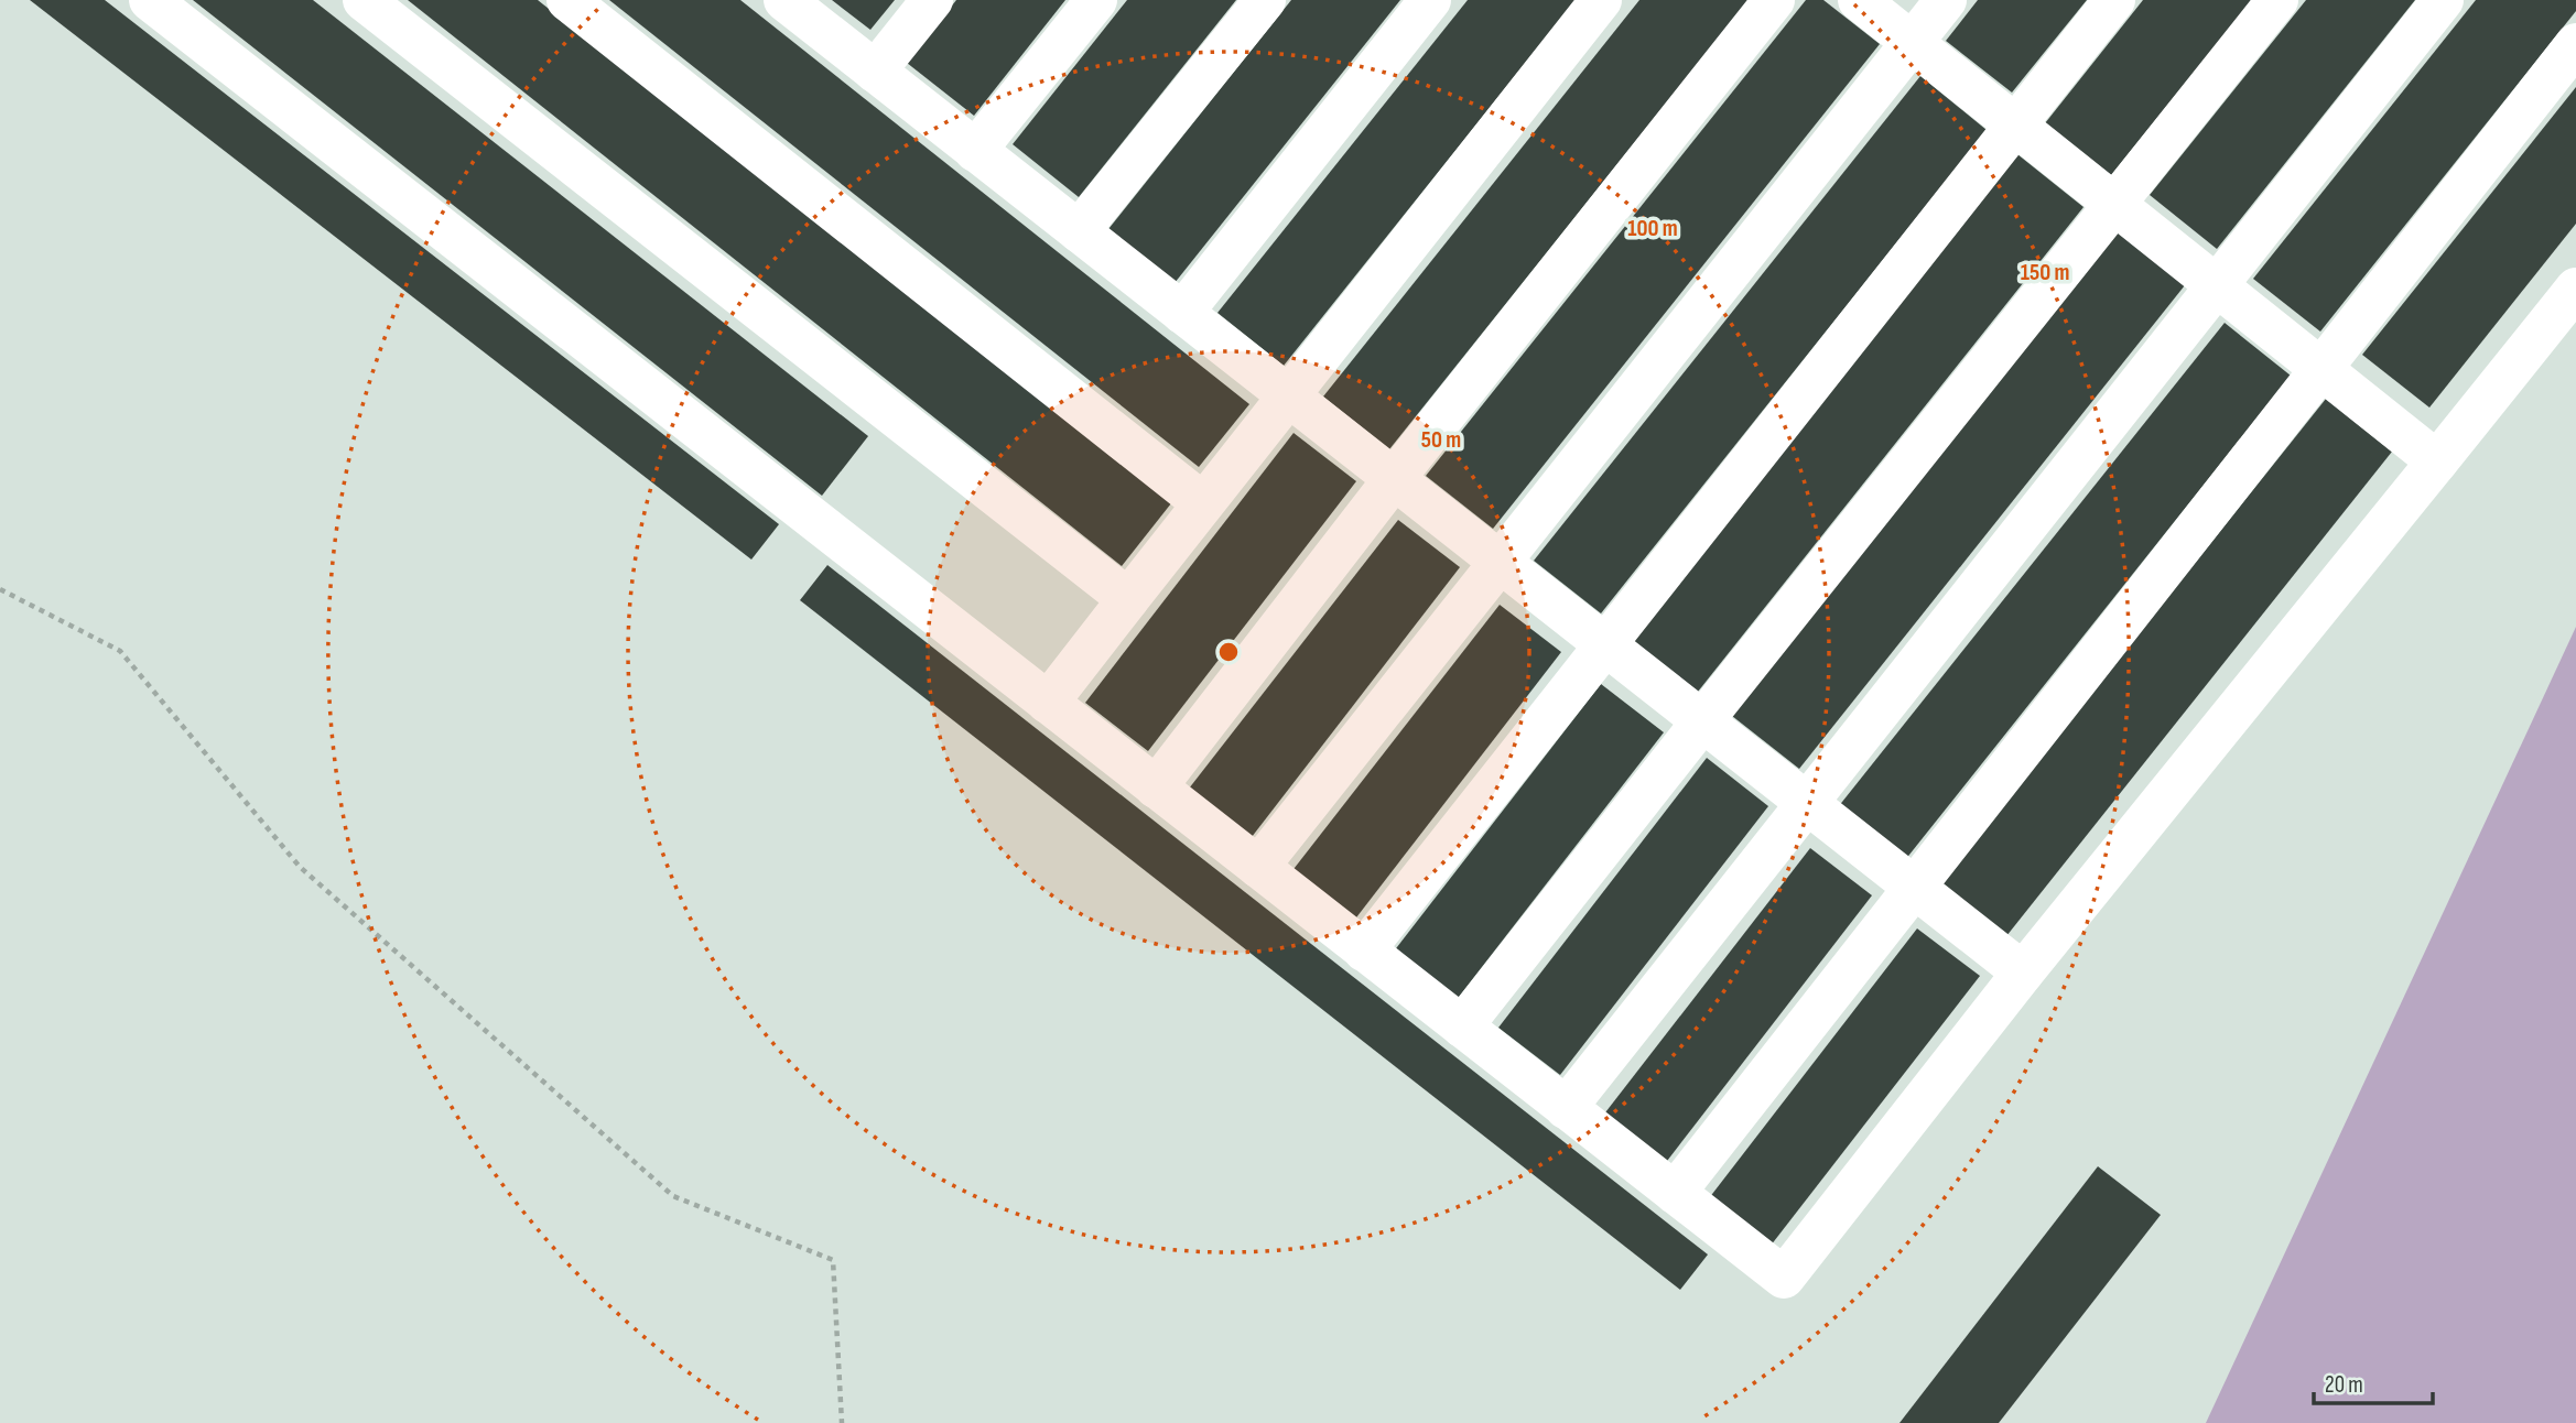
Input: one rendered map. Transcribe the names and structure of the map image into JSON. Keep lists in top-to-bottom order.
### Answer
{
  "scale_bar": "20 m",
  "rings": ["100 m", "150 m", "50 m"]
}
